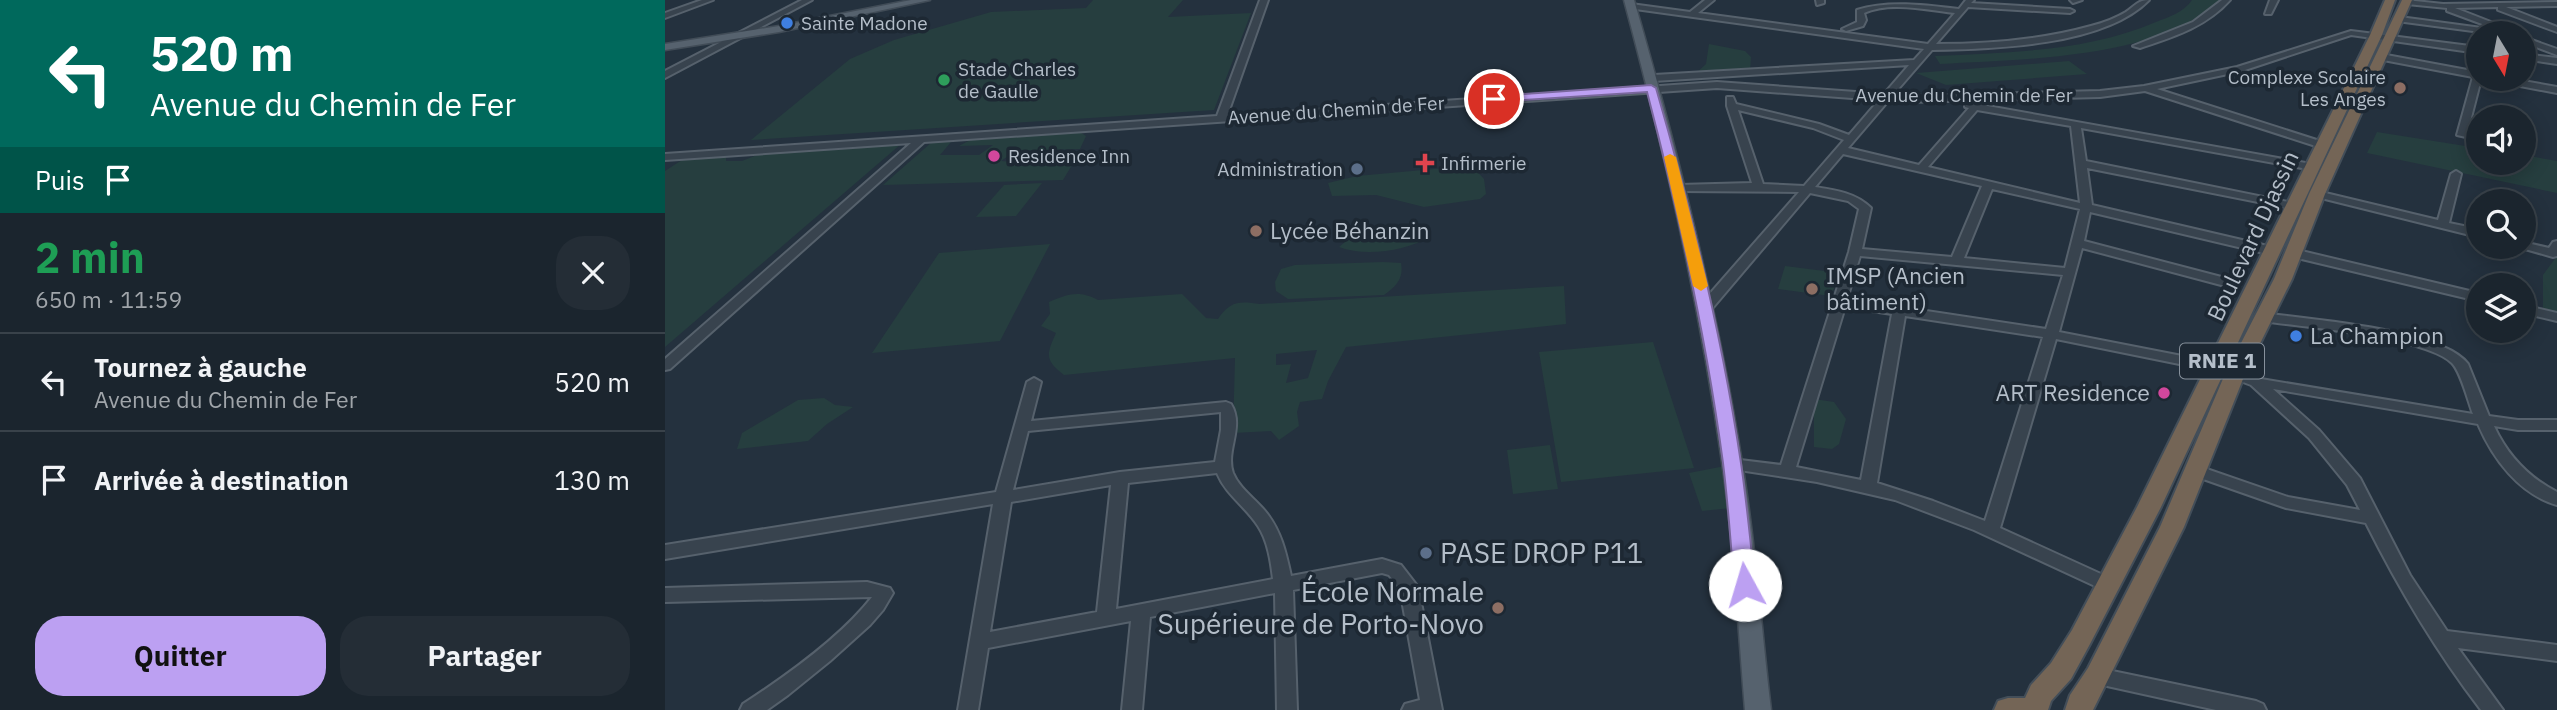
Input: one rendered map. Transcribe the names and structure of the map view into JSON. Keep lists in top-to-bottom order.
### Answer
{
  "streets": {
    "highway": ["Boulevard Djassin", "RNIE 1"],
    "street": ["Avenue du Chemin de Fer"]
  },
  "crossings": [
    ["Avenue du Chemin de Fer", "Boulevard Djassin"],
    ["Boulevard Djassin", "RNIE 1"]
  ],
  "places": {
    "other": [
      "Sainte Madone",
      "Stade Charles de Gaulle",
      "Complexe Scolaire Les Anges",
      "Residence Inn",
      "Administration",
      "Lycée Béhanzin",
      "IMSP (Ancien bâtiment)",
      "La Champion",
      "ART Residence",
      "PASE DROP P11",
      "École Normale Supérieure de Porto-Novo"
    ],
    "health": ["Infirmerie"]
  },
  "north": "bottom",
  "page": {
    "turn": ["520 m", "Avenue du Chemin de Fer"],
    "then": "Puis",
    "heading": ["2 min", "650 m · 11:59"],
    "list": [
      {
        "name": "Tournez à gauche",
        "note": "Avenue du Chemin de Fer",
        "value": "520 m"
      },
      {
        "name": "Arrivée à destination",
        "value": "130 m"
      }
    ],
    "buttons": ["Quitter", "Partager"]
  }
}
